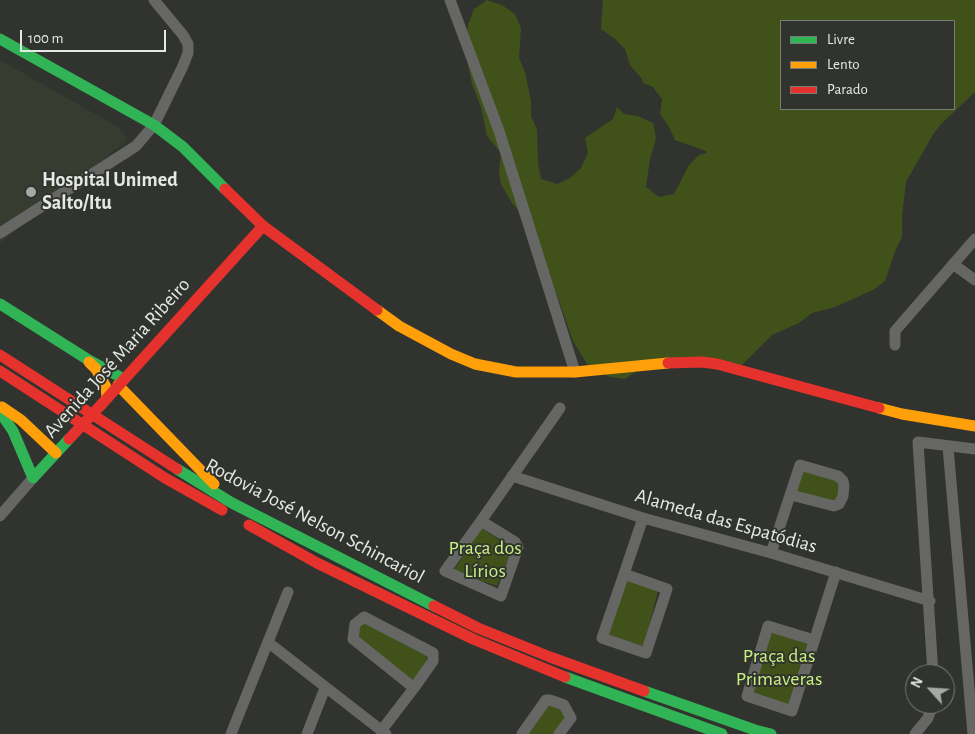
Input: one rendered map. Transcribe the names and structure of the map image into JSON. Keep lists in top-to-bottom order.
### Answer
{
  "streets": {
    "main road": ["Avenida José Maria Ribeiro", "Rodovia José Nelson Schincariol"],
    "street": ["Alameda das Espatódias"]
  },
  "parks": ["Praça dos Lírios", "Praça das Primaveras"],
  "places": ["Hospital Unimed Salto/Itu"],
  "legend": ["Livre", "Lento", "Parado"],
  "scale_bar": "100 m",
  "north": "top left"
}
